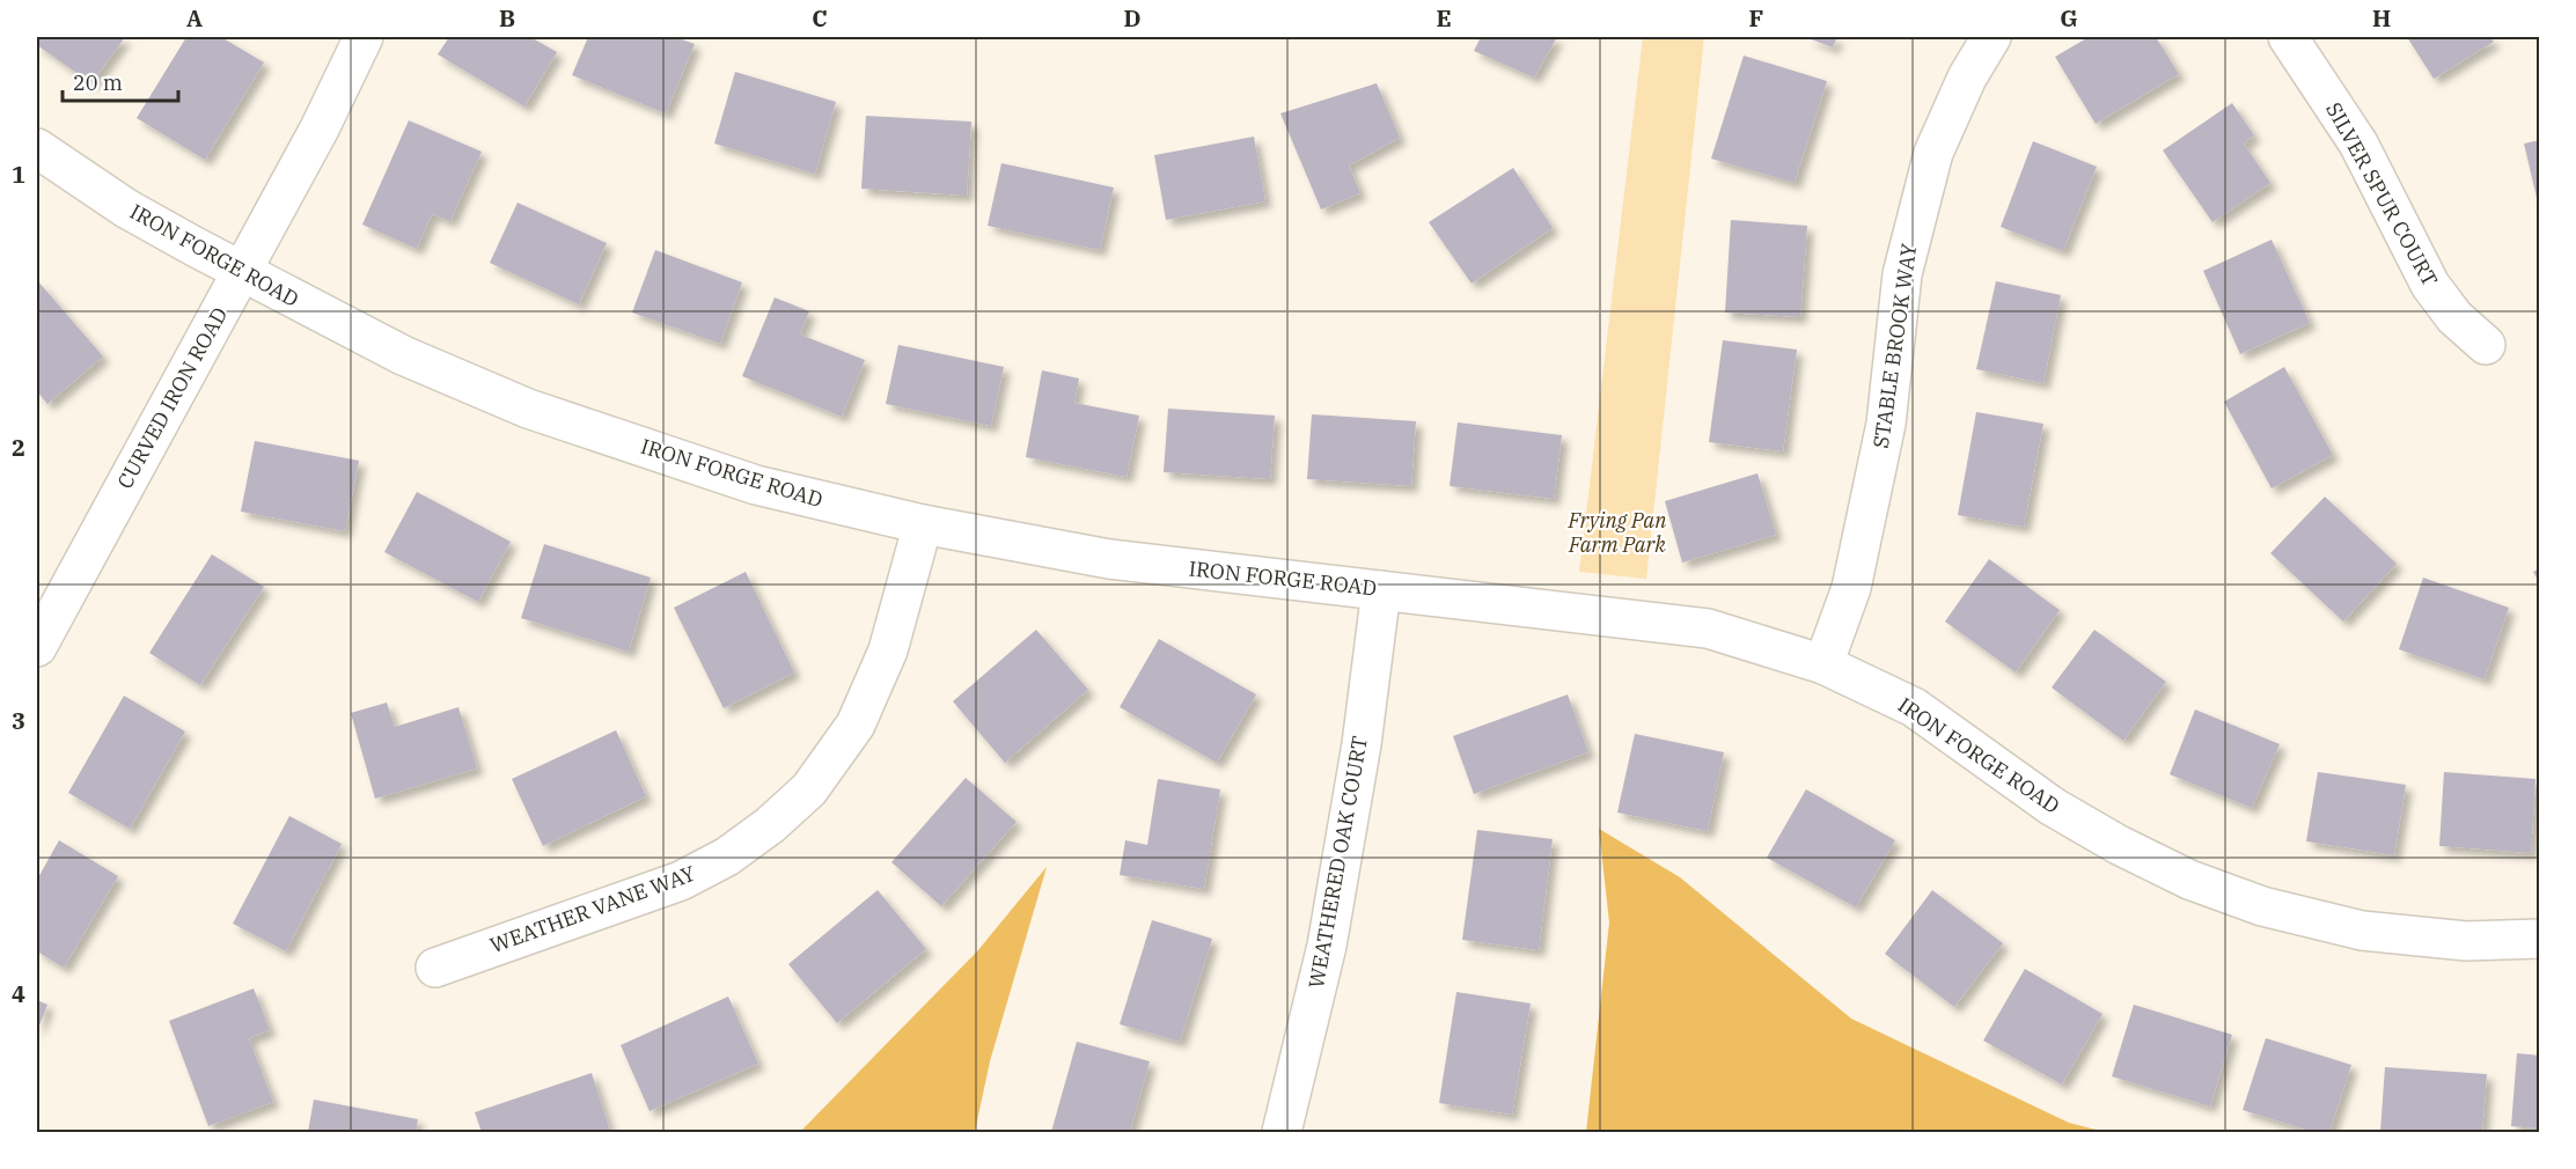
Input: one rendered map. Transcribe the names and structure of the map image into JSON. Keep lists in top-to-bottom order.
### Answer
{
  "streets": {
    "street": [
      "SILVER SPUR COURT",
      "IRON FORGE ROAD",
      "STABLE BROOK WAY",
      "CURVED IRON ROAD",
      "WEATHERED OAK COURT",
      "WEATHER VANE WAY"
    ]
  },
  "crossings": [
    ["IRON FORGE ROAD", "STABLE BROOK WAY"],
    ["IRON FORGE ROAD", "CURVED IRON ROAD"],
    ["IRON FORGE ROAD", "WEATHERED OAK COURT"],
    ["IRON FORGE ROAD", "WEATHER VANE WAY"]
  ],
  "parks": ["Frying Pan Farm Park"],
  "scale_bar": "20 m",
  "grid": {
    "columns": [
      "A",
      "B",
      "C",
      "D",
      "E",
      "F",
      "G",
      "H"
    ],
    "rows": [
      "1",
      "2",
      "3",
      "4"
    ]
  }
}
